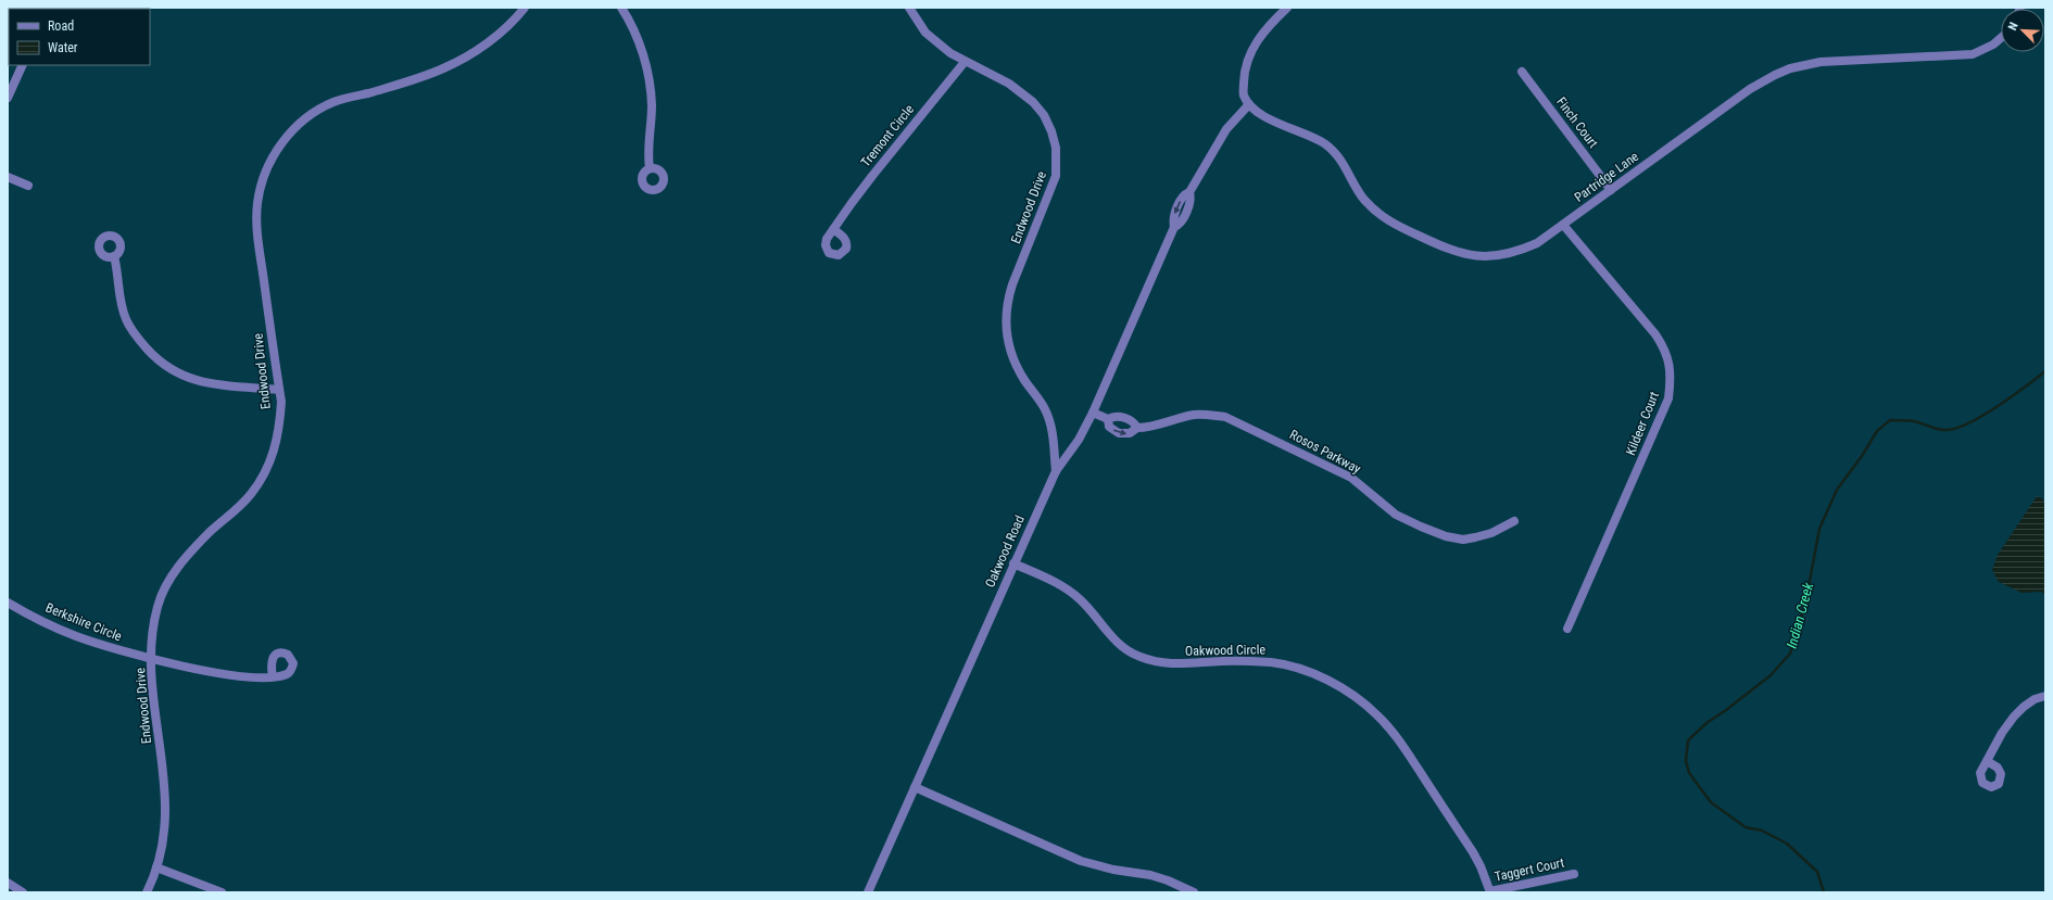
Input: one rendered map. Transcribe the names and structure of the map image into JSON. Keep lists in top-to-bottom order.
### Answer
{
  "streets": {
    "street": [
      "Finch Court",
      "Tremont Circle",
      "Partridge Lane",
      "Endwood Drive",
      "Kildeer Court",
      "Rosos Parkway",
      "Oakwood Road",
      "Berkshire Circle",
      "Oakwood Circle",
      "Taggert Court"
    ]
  },
  "crossings": [
    ["Finch Court", "Partridge Lane"],
    ["Tremont Circle", "Endwood Drive"],
    ["Partridge Lane", "Kildeer Court"],
    ["Partridge Lane", "Oakwood Road"],
    ["Endwood Drive", "Oakwood Road"],
    ["Endwood Drive", "Berkshire Circle"],
    ["Rosos Parkway", "Oakwood Road"],
    ["Oakwood Road", "Oakwood Circle"],
    ["Oakwood Circle", "Taggert Court"]
  ],
  "water": ["Indian Creek"],
  "legend": ["Road", "Water"],
  "north": "top left"
}
